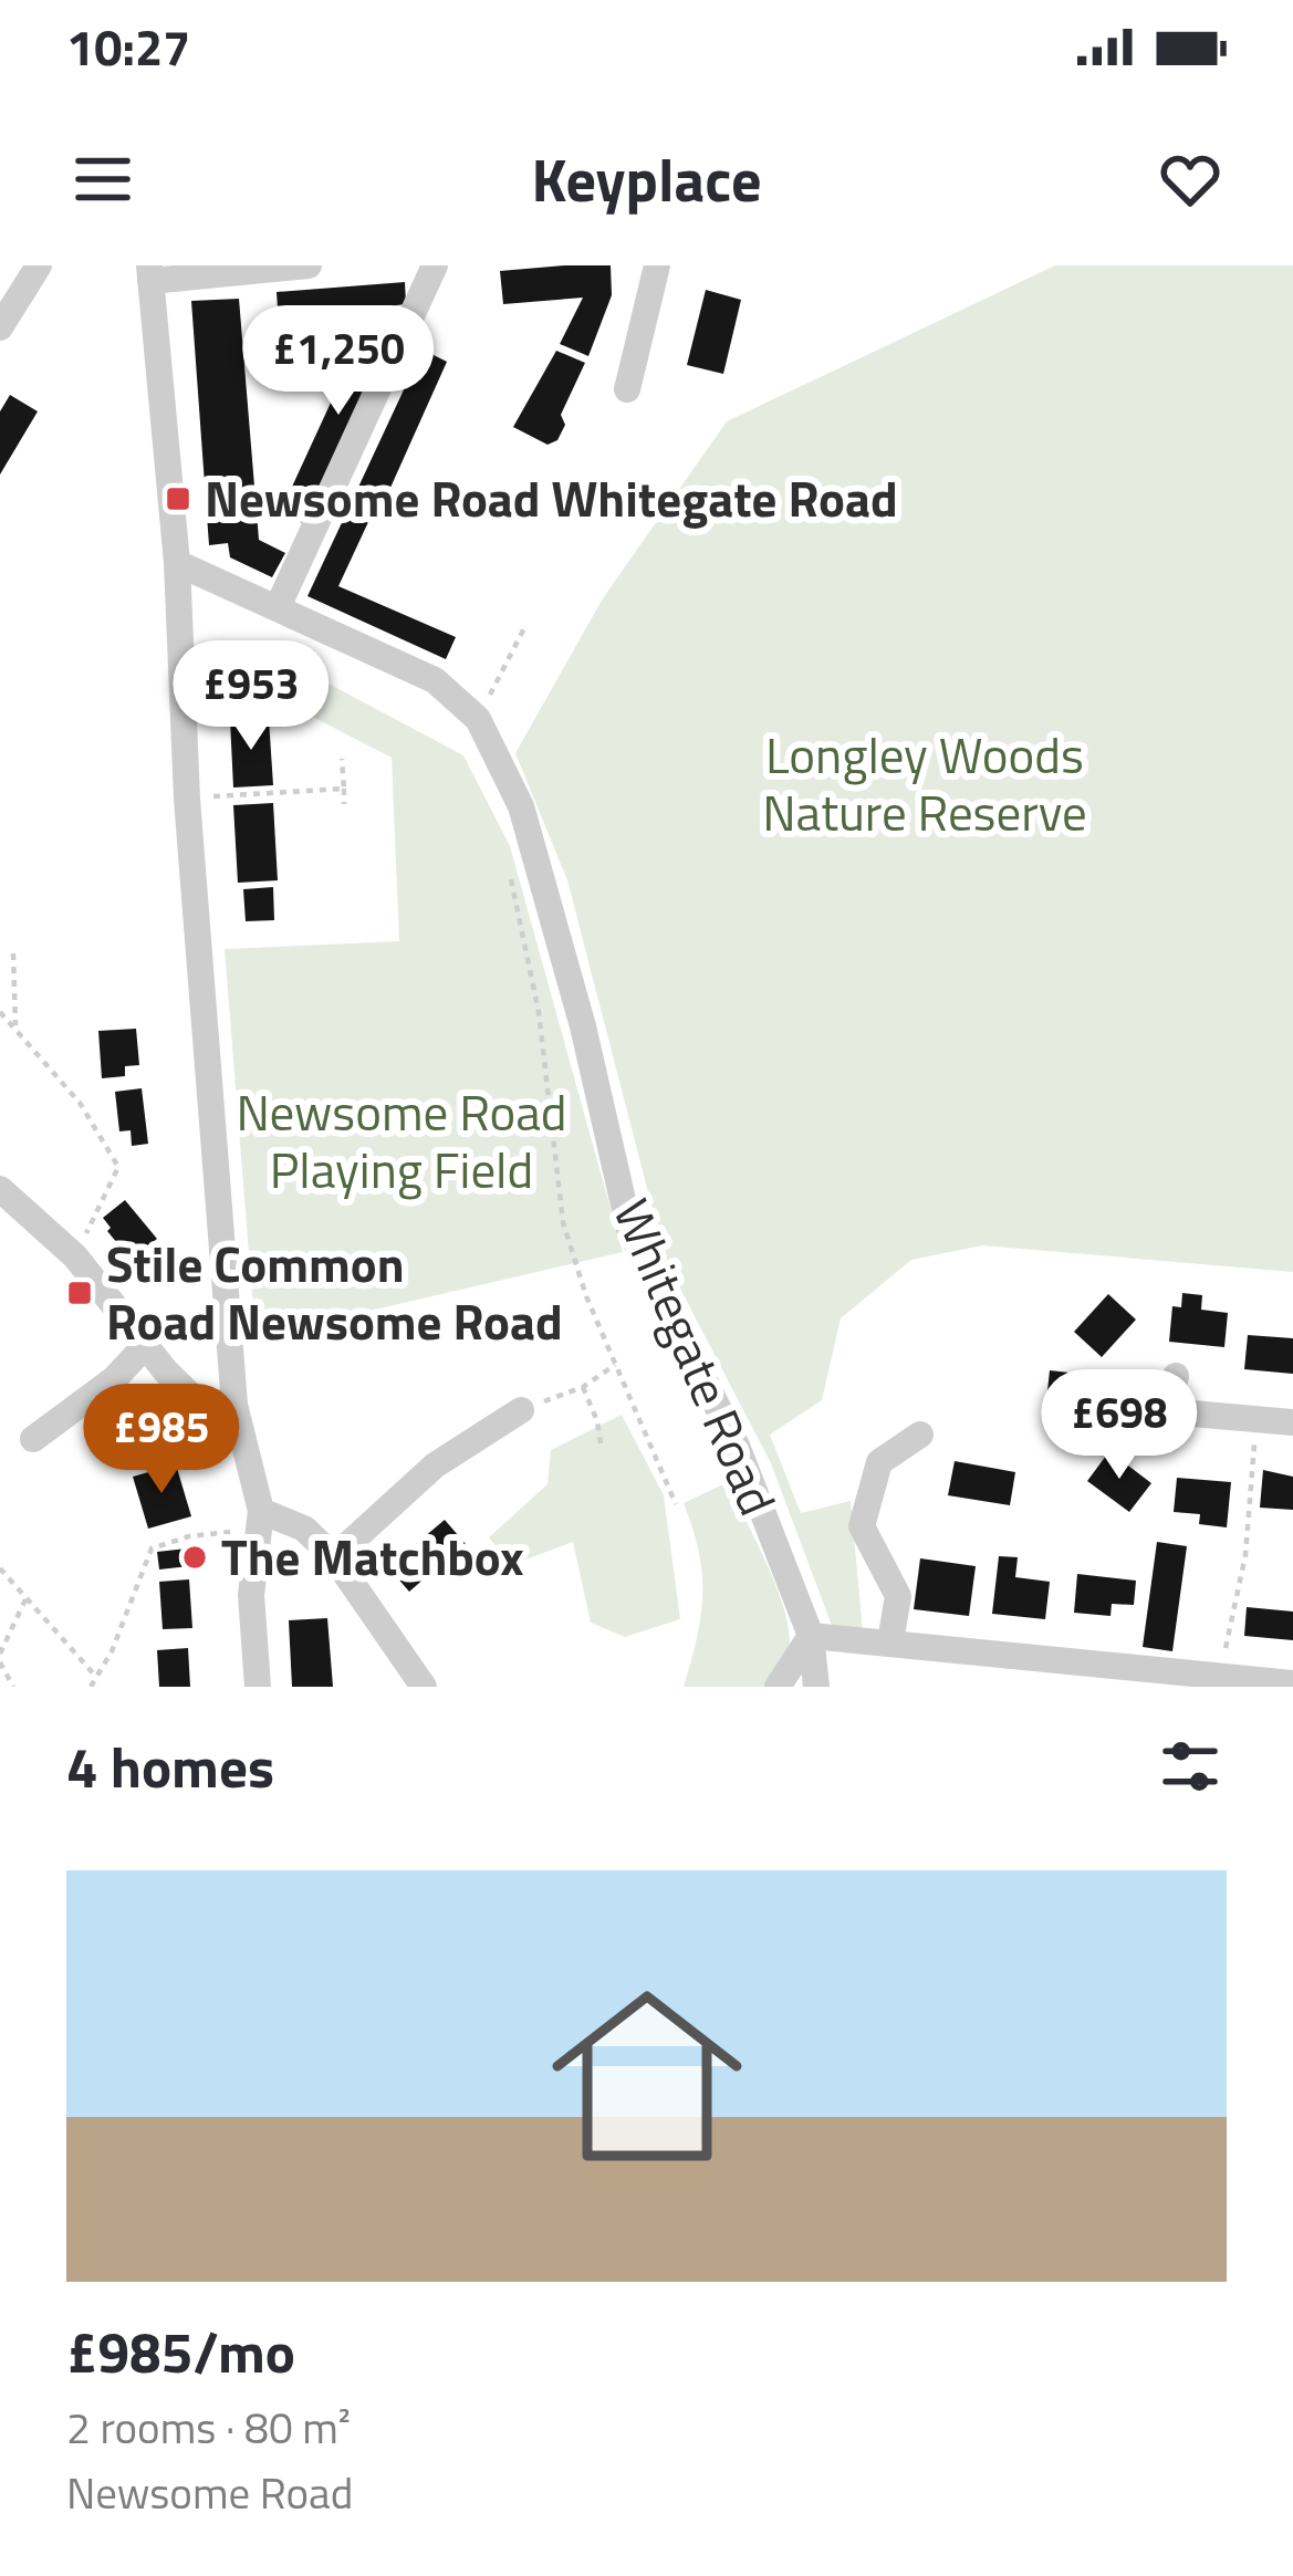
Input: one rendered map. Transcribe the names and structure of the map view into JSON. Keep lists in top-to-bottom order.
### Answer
{
  "streets": {
    "street": ["Whitegate Road"]
  },
  "parks": ["Longley Woods Nature Reserve", "Newsome Road Playing Field"],
  "places": {
    "transit": ["Newsome Road Whitegate Road", "Stile Common Road Newsome Road"],
    "other": ["The Matchbox"]
  },
  "page": {
    "status": "10:27",
    "header": "Keyplace",
    "price": [
      "£1,250",
      "£953",
      "£698",
      "£985"
    ],
    "heading": "4 homes",
    "list": [
      {
        "name": "£985/mo",
        "note": "2 rooms · 80 m² · Newsome Road"
      }
    ]
  }
}
